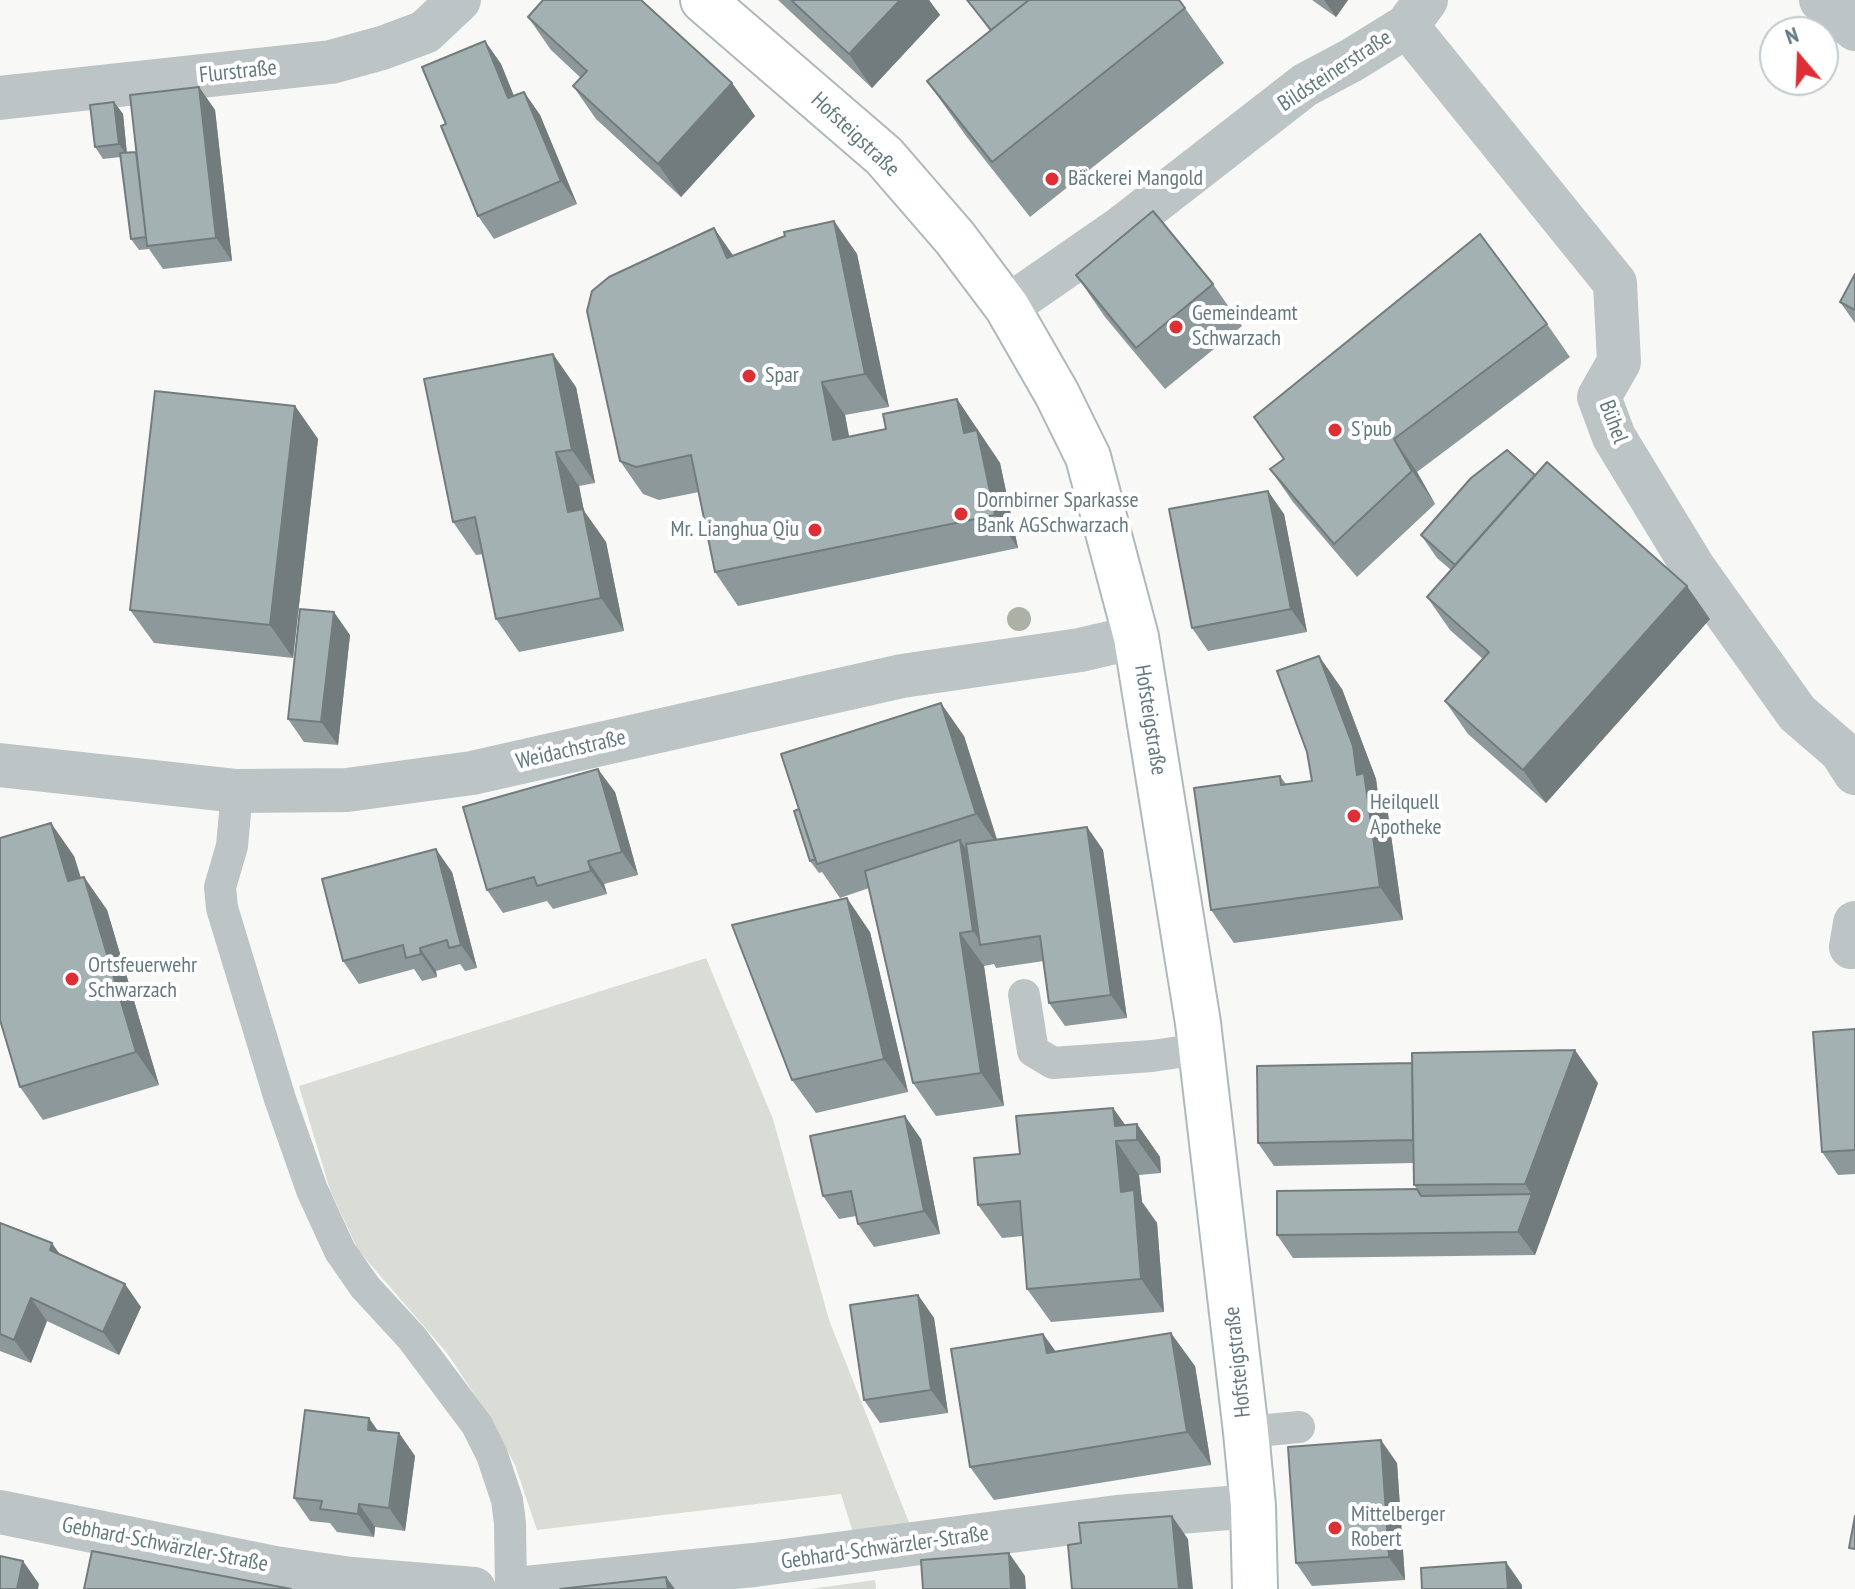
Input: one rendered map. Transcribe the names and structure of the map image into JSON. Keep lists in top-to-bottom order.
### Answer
{
  "streets": {
    "main road": ["Hofsteigstraße"],
    "street": [
      "Bildsteinerstraße",
      "Flurstraße",
      "Bühel",
      "Weidachstraße",
      "Gebhard-Schwärzler-Straße"
    ]
  },
  "crossings": [
    ["Bildsteinerstraße", "Hofsteigstraße"],
    ["Bildsteinerstraße", "Bühel"],
    ["Hofsteigstraße", "Weidachstraße"],
    ["Hofsteigstraße", "Gebhard-Schwärzler-Straße"]
  ],
  "places": [
    "Bäckerei Mangold",
    "Gemeindeamt Schwarzach",
    "Spar",
    "S'pub",
    "Dornbirner Sparkasse Bank AGSchwarzach",
    "Mr. Lianghua Qiu",
    "Heilquell Apotheke",
    "Ortsfeuerwehr Schwarzach",
    "Mittelberger Robert"
  ],
  "north": "top"
}
